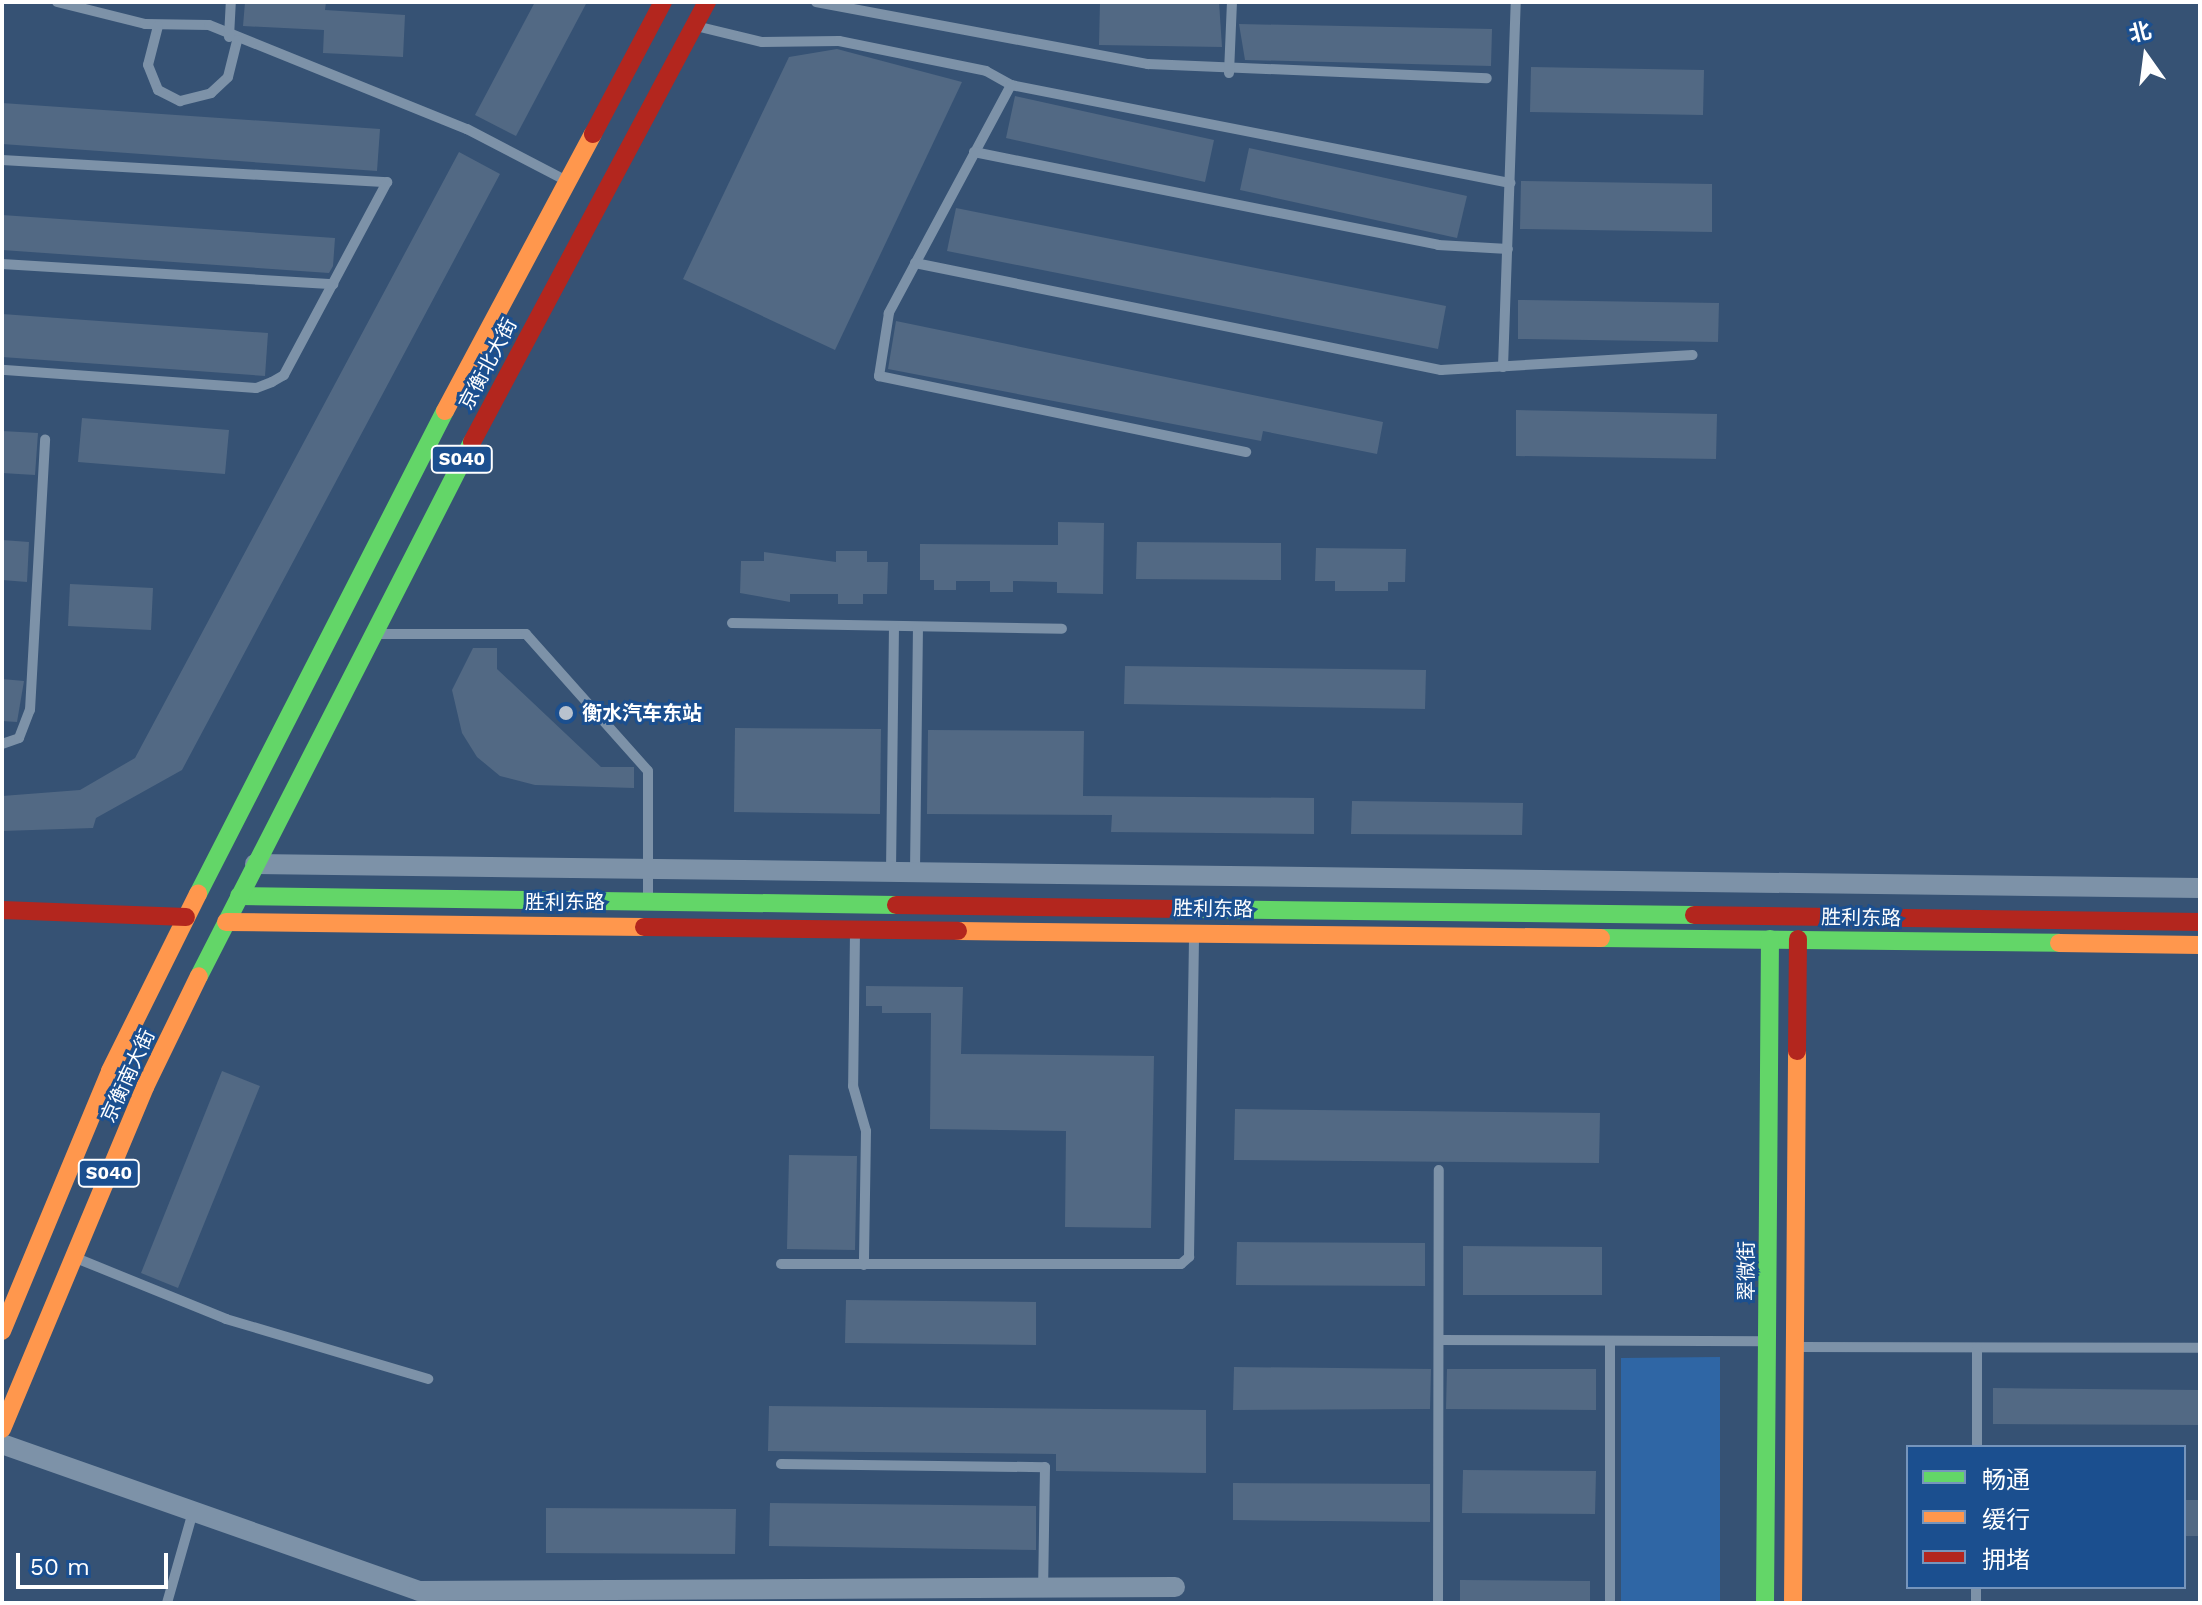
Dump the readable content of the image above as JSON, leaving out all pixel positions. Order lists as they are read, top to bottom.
{
  "streets": {
    "main road": [
      "京衡北大街",
      "S040",
      "胜利东路",
      "京衡南大街",
      "翠微街"
    ]
  },
  "crossings": [
    ["京衡北大街", "胜利东路"],
    ["京衡北大街", "京衡南大街"],
    ["胜利东路", "京衡南大街"],
    ["胜利东路", "翠微街"]
  ],
  "places": ["衡水汽车东站"],
  "legend": ["畅通", "缓行", "拥堵"],
  "scale_bar": "50 m",
  "north": "top"
}
